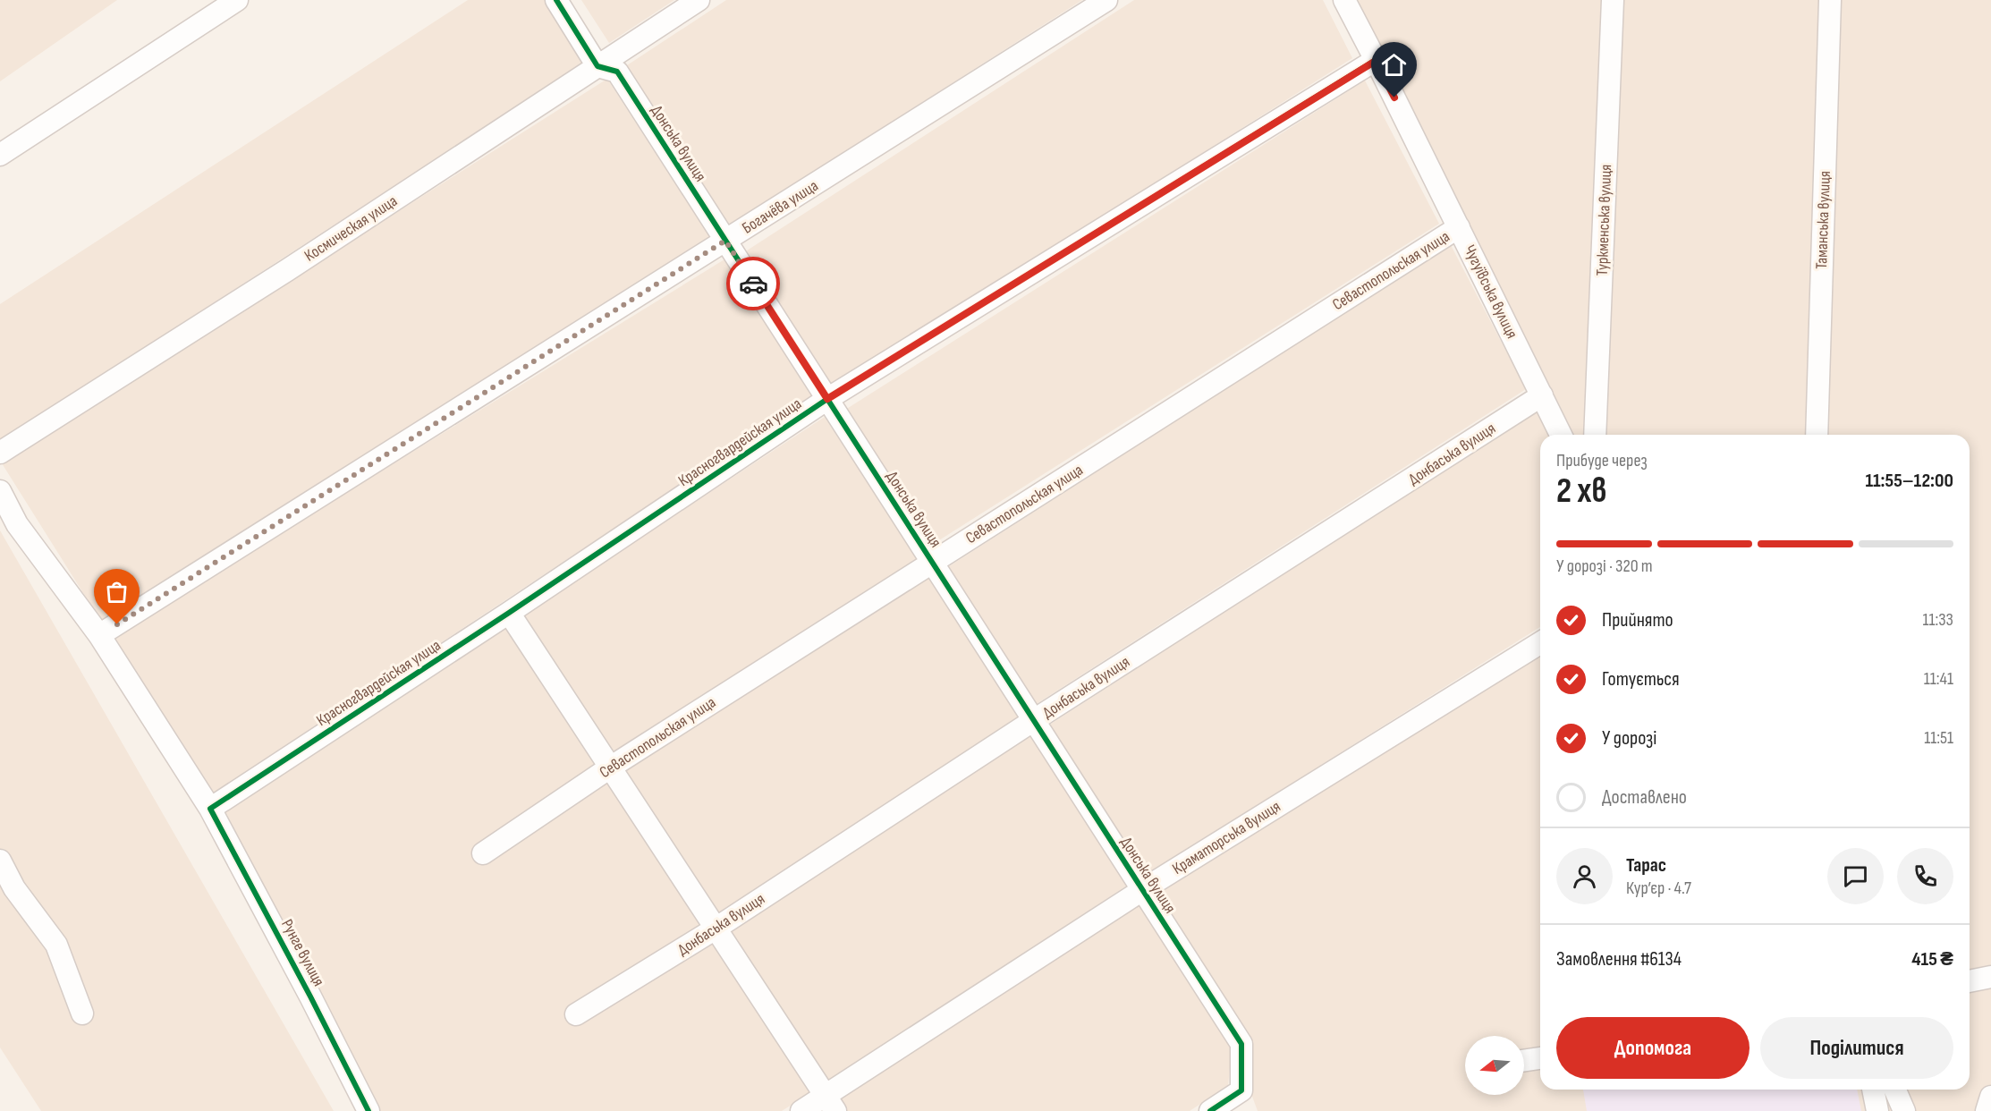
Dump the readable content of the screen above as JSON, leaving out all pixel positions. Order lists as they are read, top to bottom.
{
  "streets": {
    "street": [
      "Донська вулиця",
      "Богачёва улица",
      "Туркменська вулиця",
      "Таманська вулиця",
      "Космическая улица",
      "Севастопольская улица",
      "Чугуївська вулиця",
      "Красногвардейская улица",
      "Донбаська вулиця",
      "Краматорська вулиця",
      "Рунге вулиця"
    ]
  },
  "crossings": [
    ["Донська вулиця", "Богачёва улица"],
    ["Донська вулиця", "Космическая улица"],
    ["Донська вулиця", "Севастопольская улица"],
    ["Донська вулиця", "Красногвардейская улица"],
    ["Донська вулиця", "Донбаська вулиця"],
    ["Донська вулиця", "Краматорська вулиця"],
    ["Богачёва улица", "Рунге вулиця"],
    ["Севастопольская улица", "Чугуївська вулиця"],
    ["Чугуївська вулиця", "Красногвардейская улица"],
    ["Чугуївська вулиця", "Донбаська вулиця"],
    ["Красногвардейская улица", "Рунге вулиця"]
  ],
  "north": "left",
  "page": {
    "heading": ["2 хв", "Прибуде через", "11:55–12:00"],
    "panel": [
      "Тарас",
      "Кур’єр · 4.7",
      "Замовлення #6134",
      "415 ₴"
    ],
    "bar": "У дорозі · 320 m",
    "list": [
      ["Прийнято", "11:33"],
      ["Готується", "11:41"],
      ["У дорозі", "11:51"],
      "Доставлено"
    ],
    "buttons": ["Допомога", "Поділитися"]
  }
}
